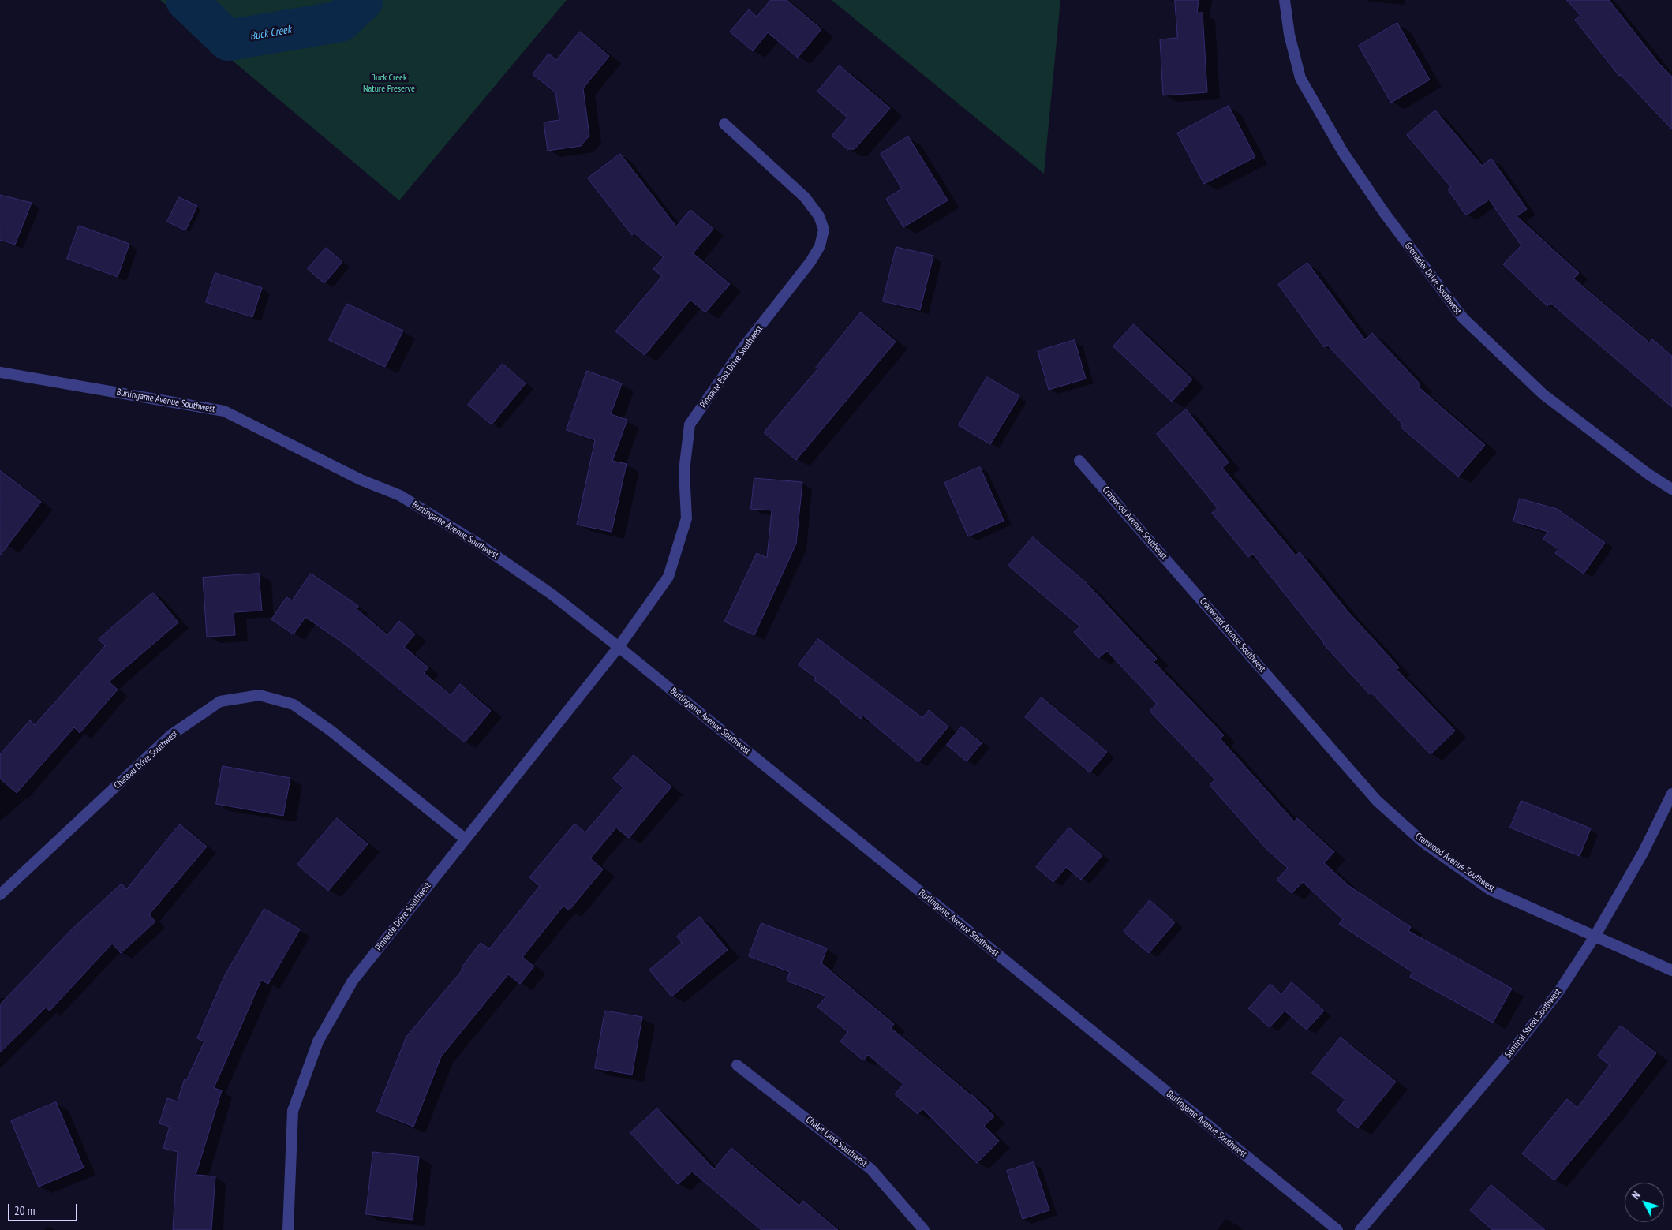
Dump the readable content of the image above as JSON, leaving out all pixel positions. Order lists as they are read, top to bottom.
{
  "streets": {
    "street": [
      "Grenadier Drive Southwest",
      "Pinnacle East Drive Southwest",
      "Burlingame Avenue Southwest",
      "Cranwood Avenue Southeast",
      "Cranwood Avenue Southwest",
      "Chateau Drive Southwest",
      "Pinnacle Drive Southwest",
      "Sentinal Street Southwest",
      "Chalet Lane Southwest"
    ]
  },
  "crossings": [
    ["Pinnacle East Drive Southwest", "Burlingame Avenue Southwest"],
    ["Pinnacle East Drive Southwest", "Pinnacle Drive Southwest"],
    ["Burlingame Avenue Southwest", "Pinnacle Drive Southwest"],
    ["Cranwood Avenue Southeast", "Cranwood Avenue Southwest"],
    ["Cranwood Avenue Southwest", "Sentinal Street Southwest"],
    ["Chateau Drive Southwest", "Pinnacle Drive Southwest"]
  ],
  "water": ["Buck Creek"],
  "parks": ["Buck Creek Nature Preserve"],
  "scale_bar": "20 m",
  "north": "top left"
}
